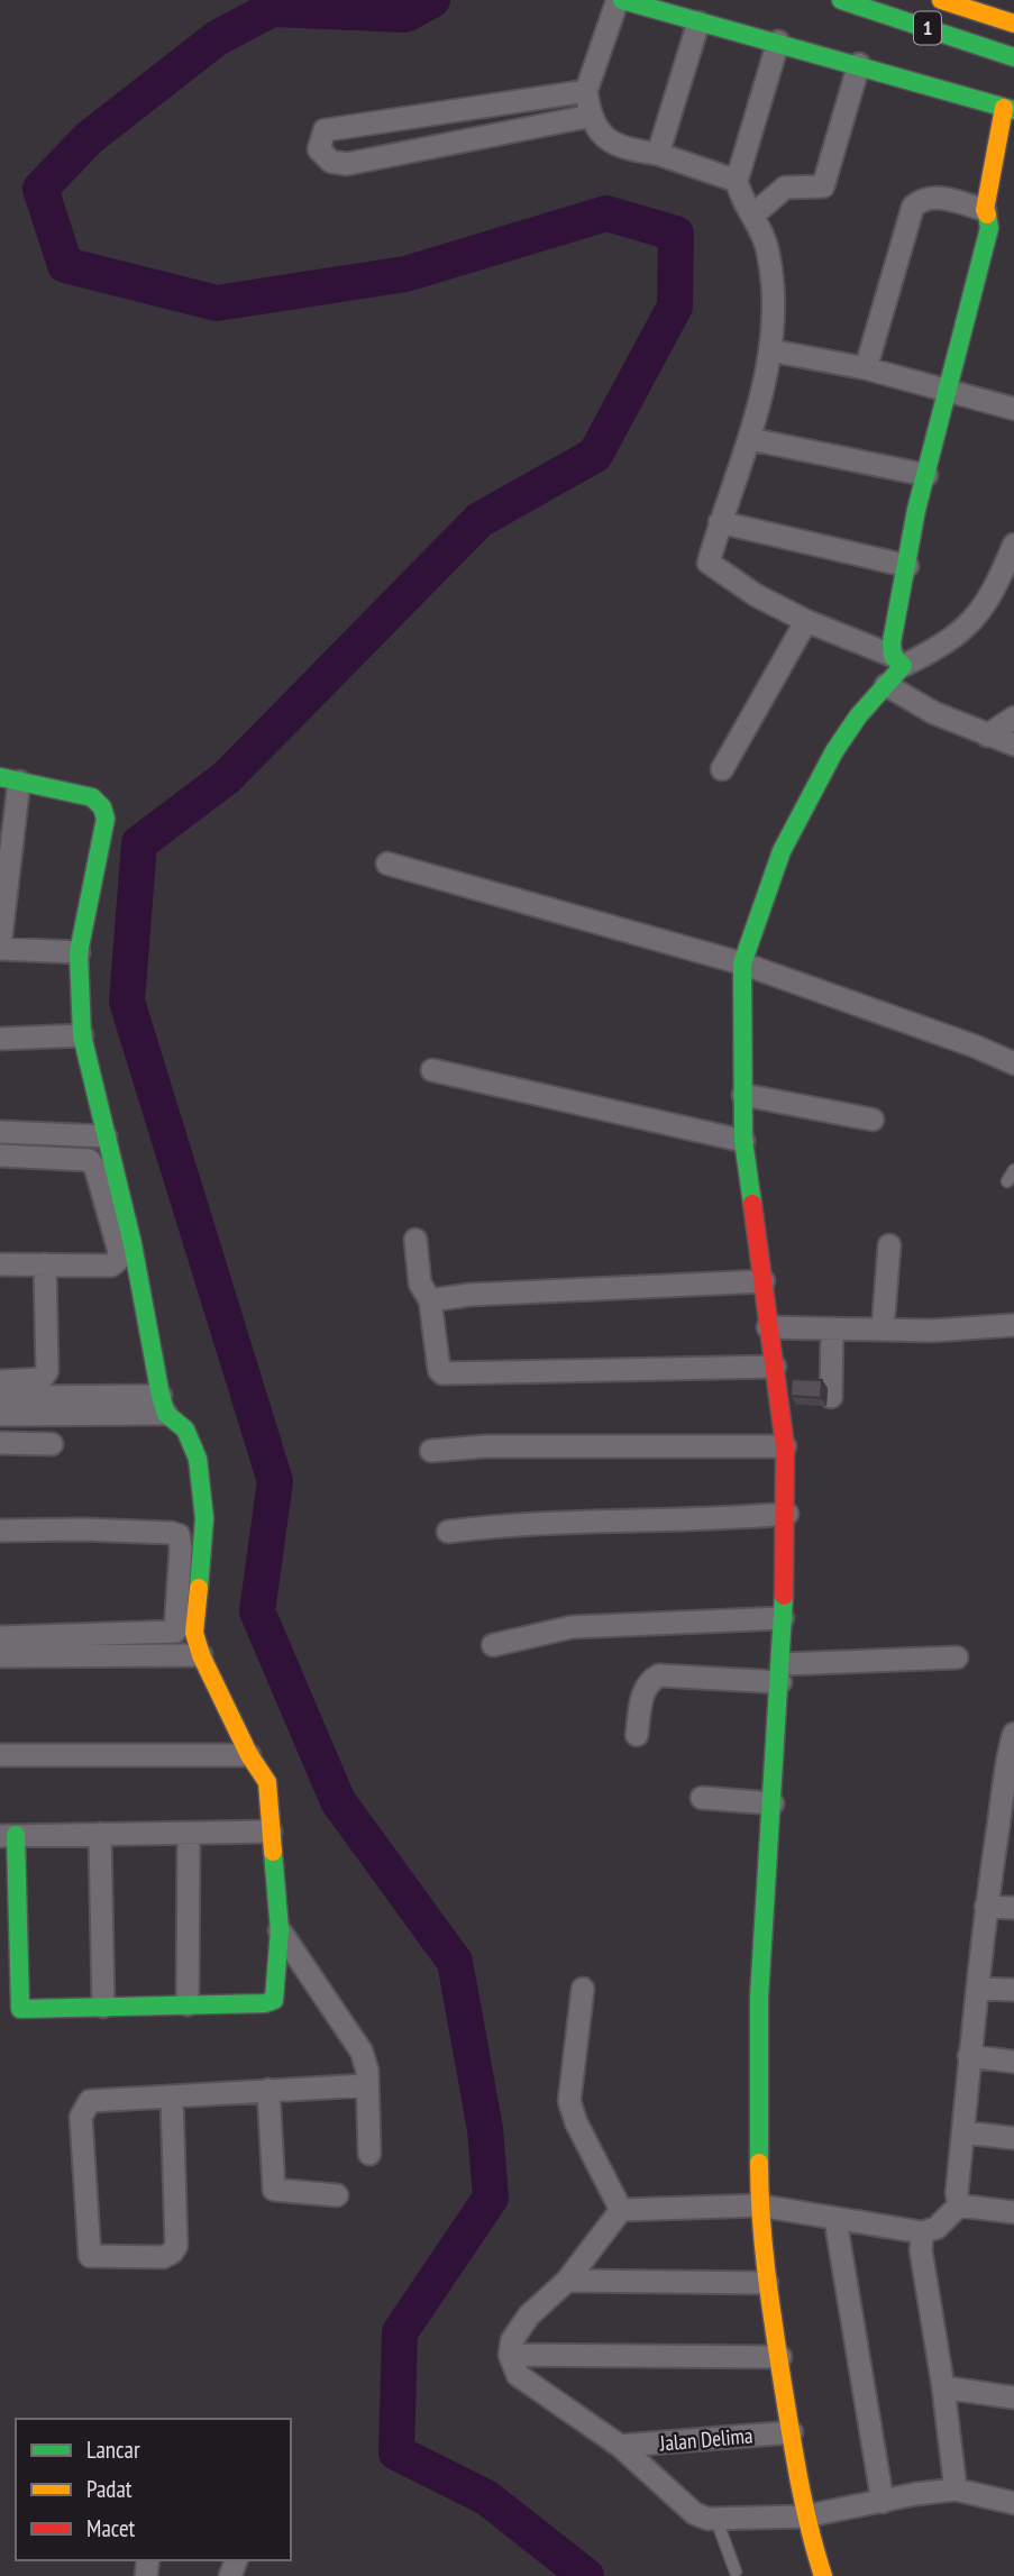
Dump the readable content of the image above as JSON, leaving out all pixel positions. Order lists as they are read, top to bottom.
{
  "streets": {
    "main road": ["1"],
    "street": ["Jalan Delima"]
  },
  "legend": ["Lancar", "Padat", "Macet"]
}
